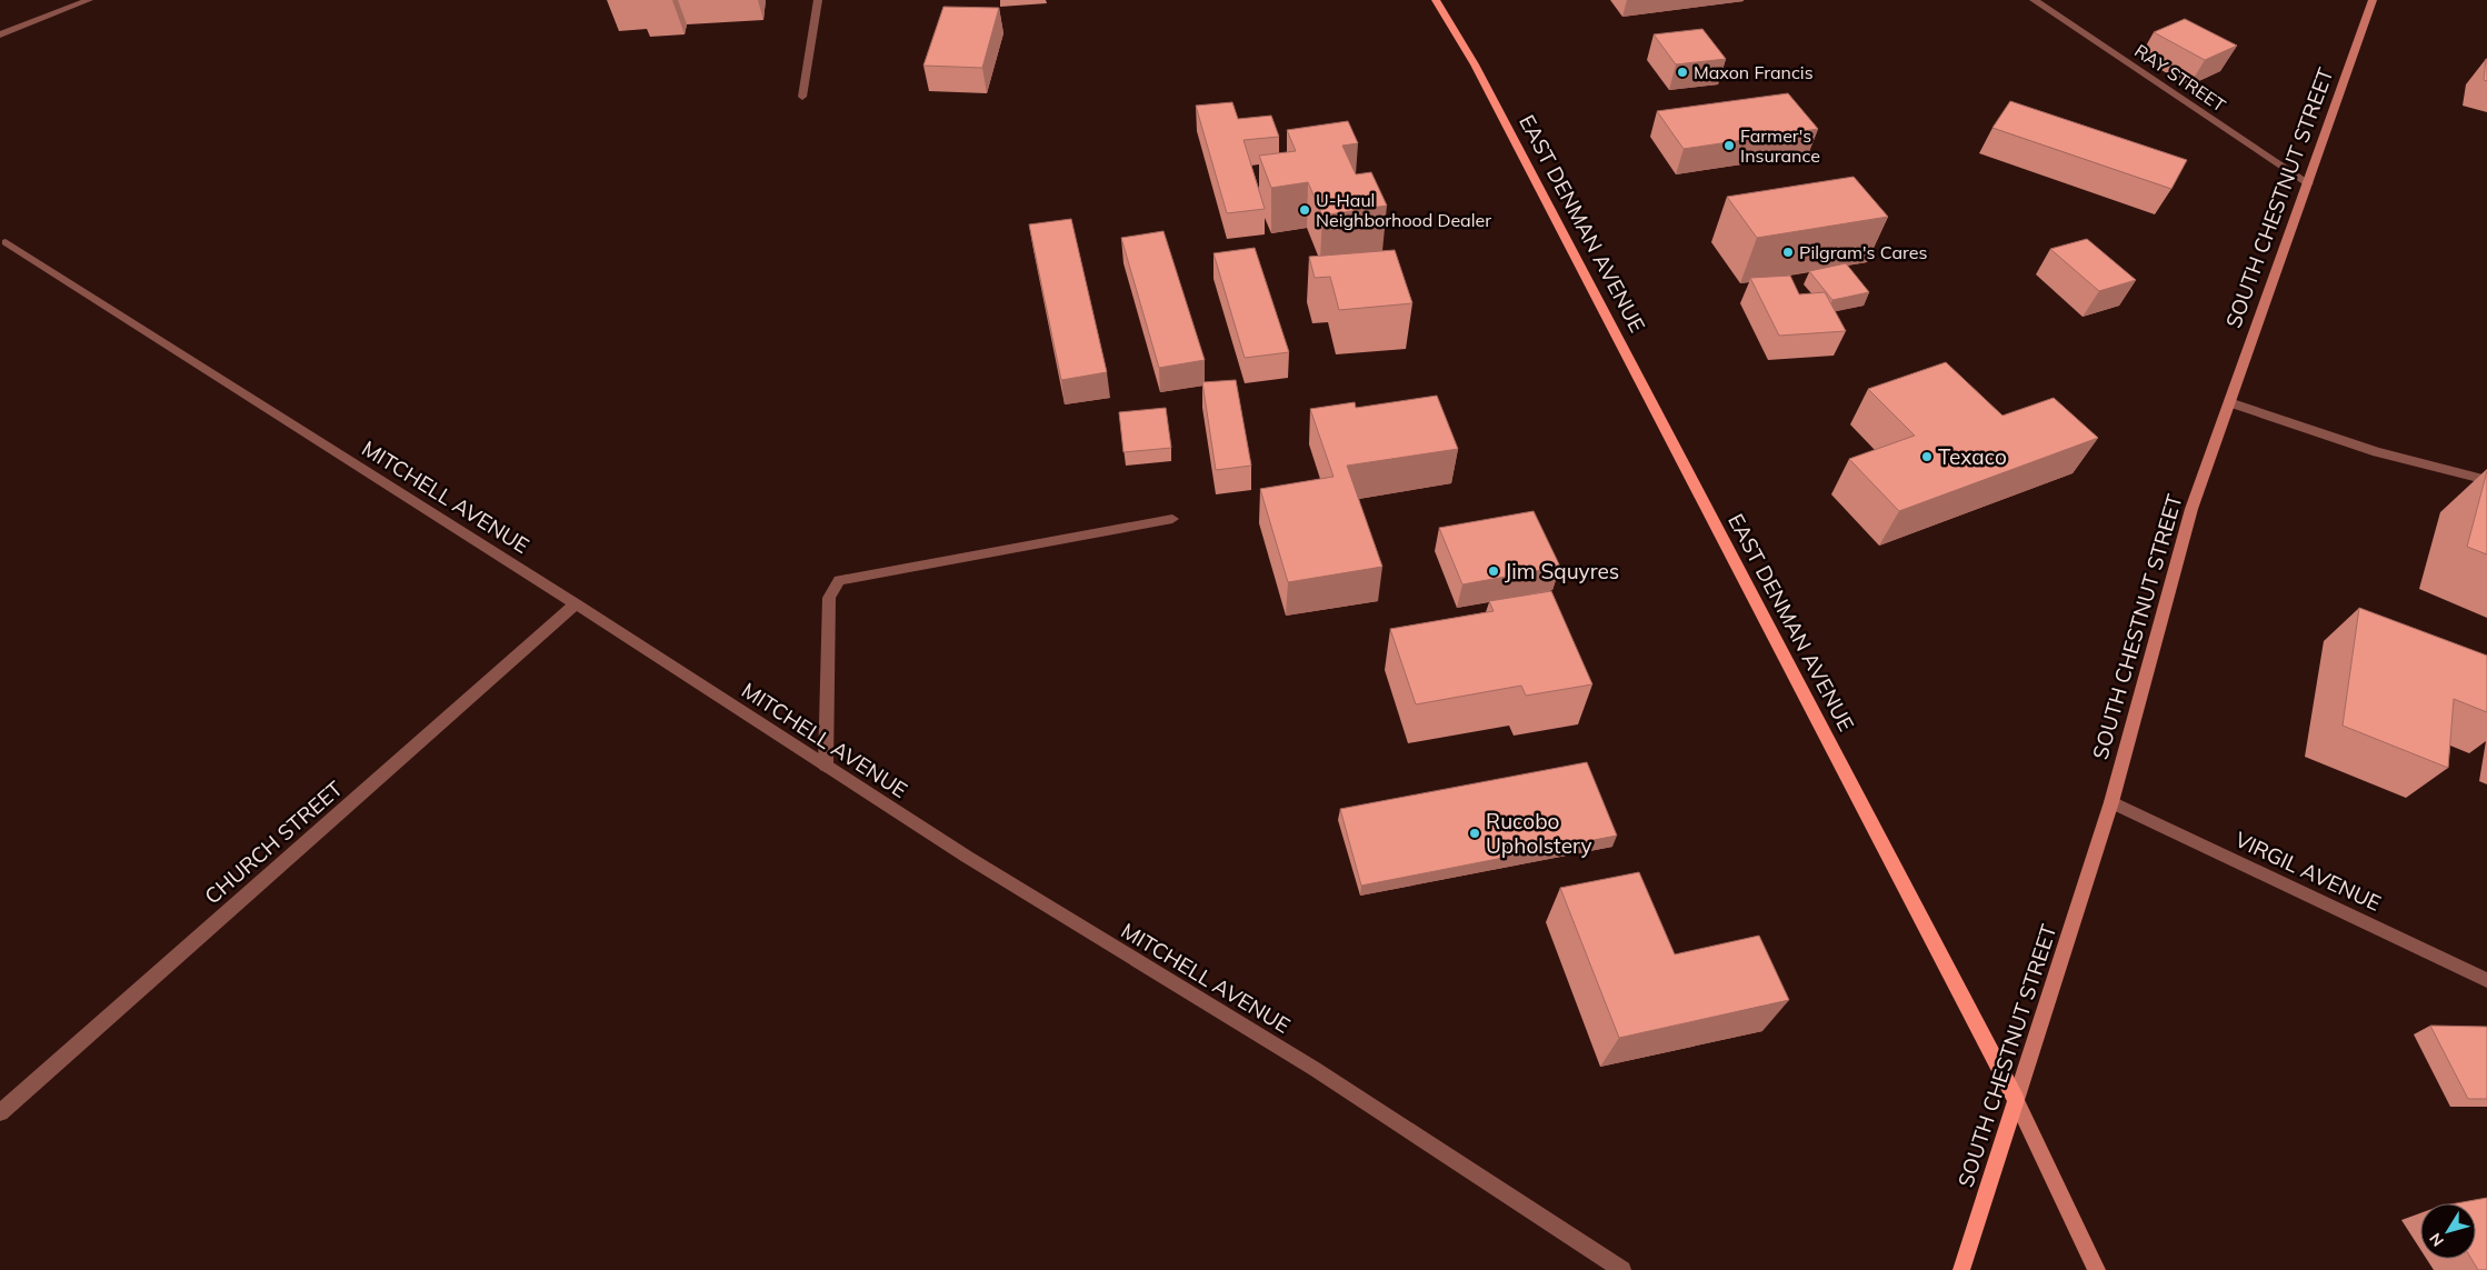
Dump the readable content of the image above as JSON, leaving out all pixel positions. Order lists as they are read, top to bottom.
{
  "streets": {
    "main road": ["SOUTH CHESTNUT STREET", "EAST DENMAN AVENUE"],
    "street": [
      "RAY STREET",
      "MITCHELL AVENUE",
      "CHURCH STREET",
      "VIRGIL AVENUE"
    ]
  },
  "crossings": [
    ["RAY STREET", "SOUTH CHESTNUT STREET"],
    ["SOUTH CHESTNUT STREET", "EAST DENMAN AVENUE"],
    ["SOUTH CHESTNUT STREET", "VIRGIL AVENUE"],
    ["MITCHELL AVENUE", "CHURCH STREET"]
  ],
  "places": [
    "Maxon Francis",
    "Farmer's Insurance",
    "U-Haul Neighborhood Dealer",
    "Pilgram's Cares",
    "Texaco",
    "Jim Squyres",
    "Rucobo Upholstery"
  ],
  "north": "bottom left"
}
